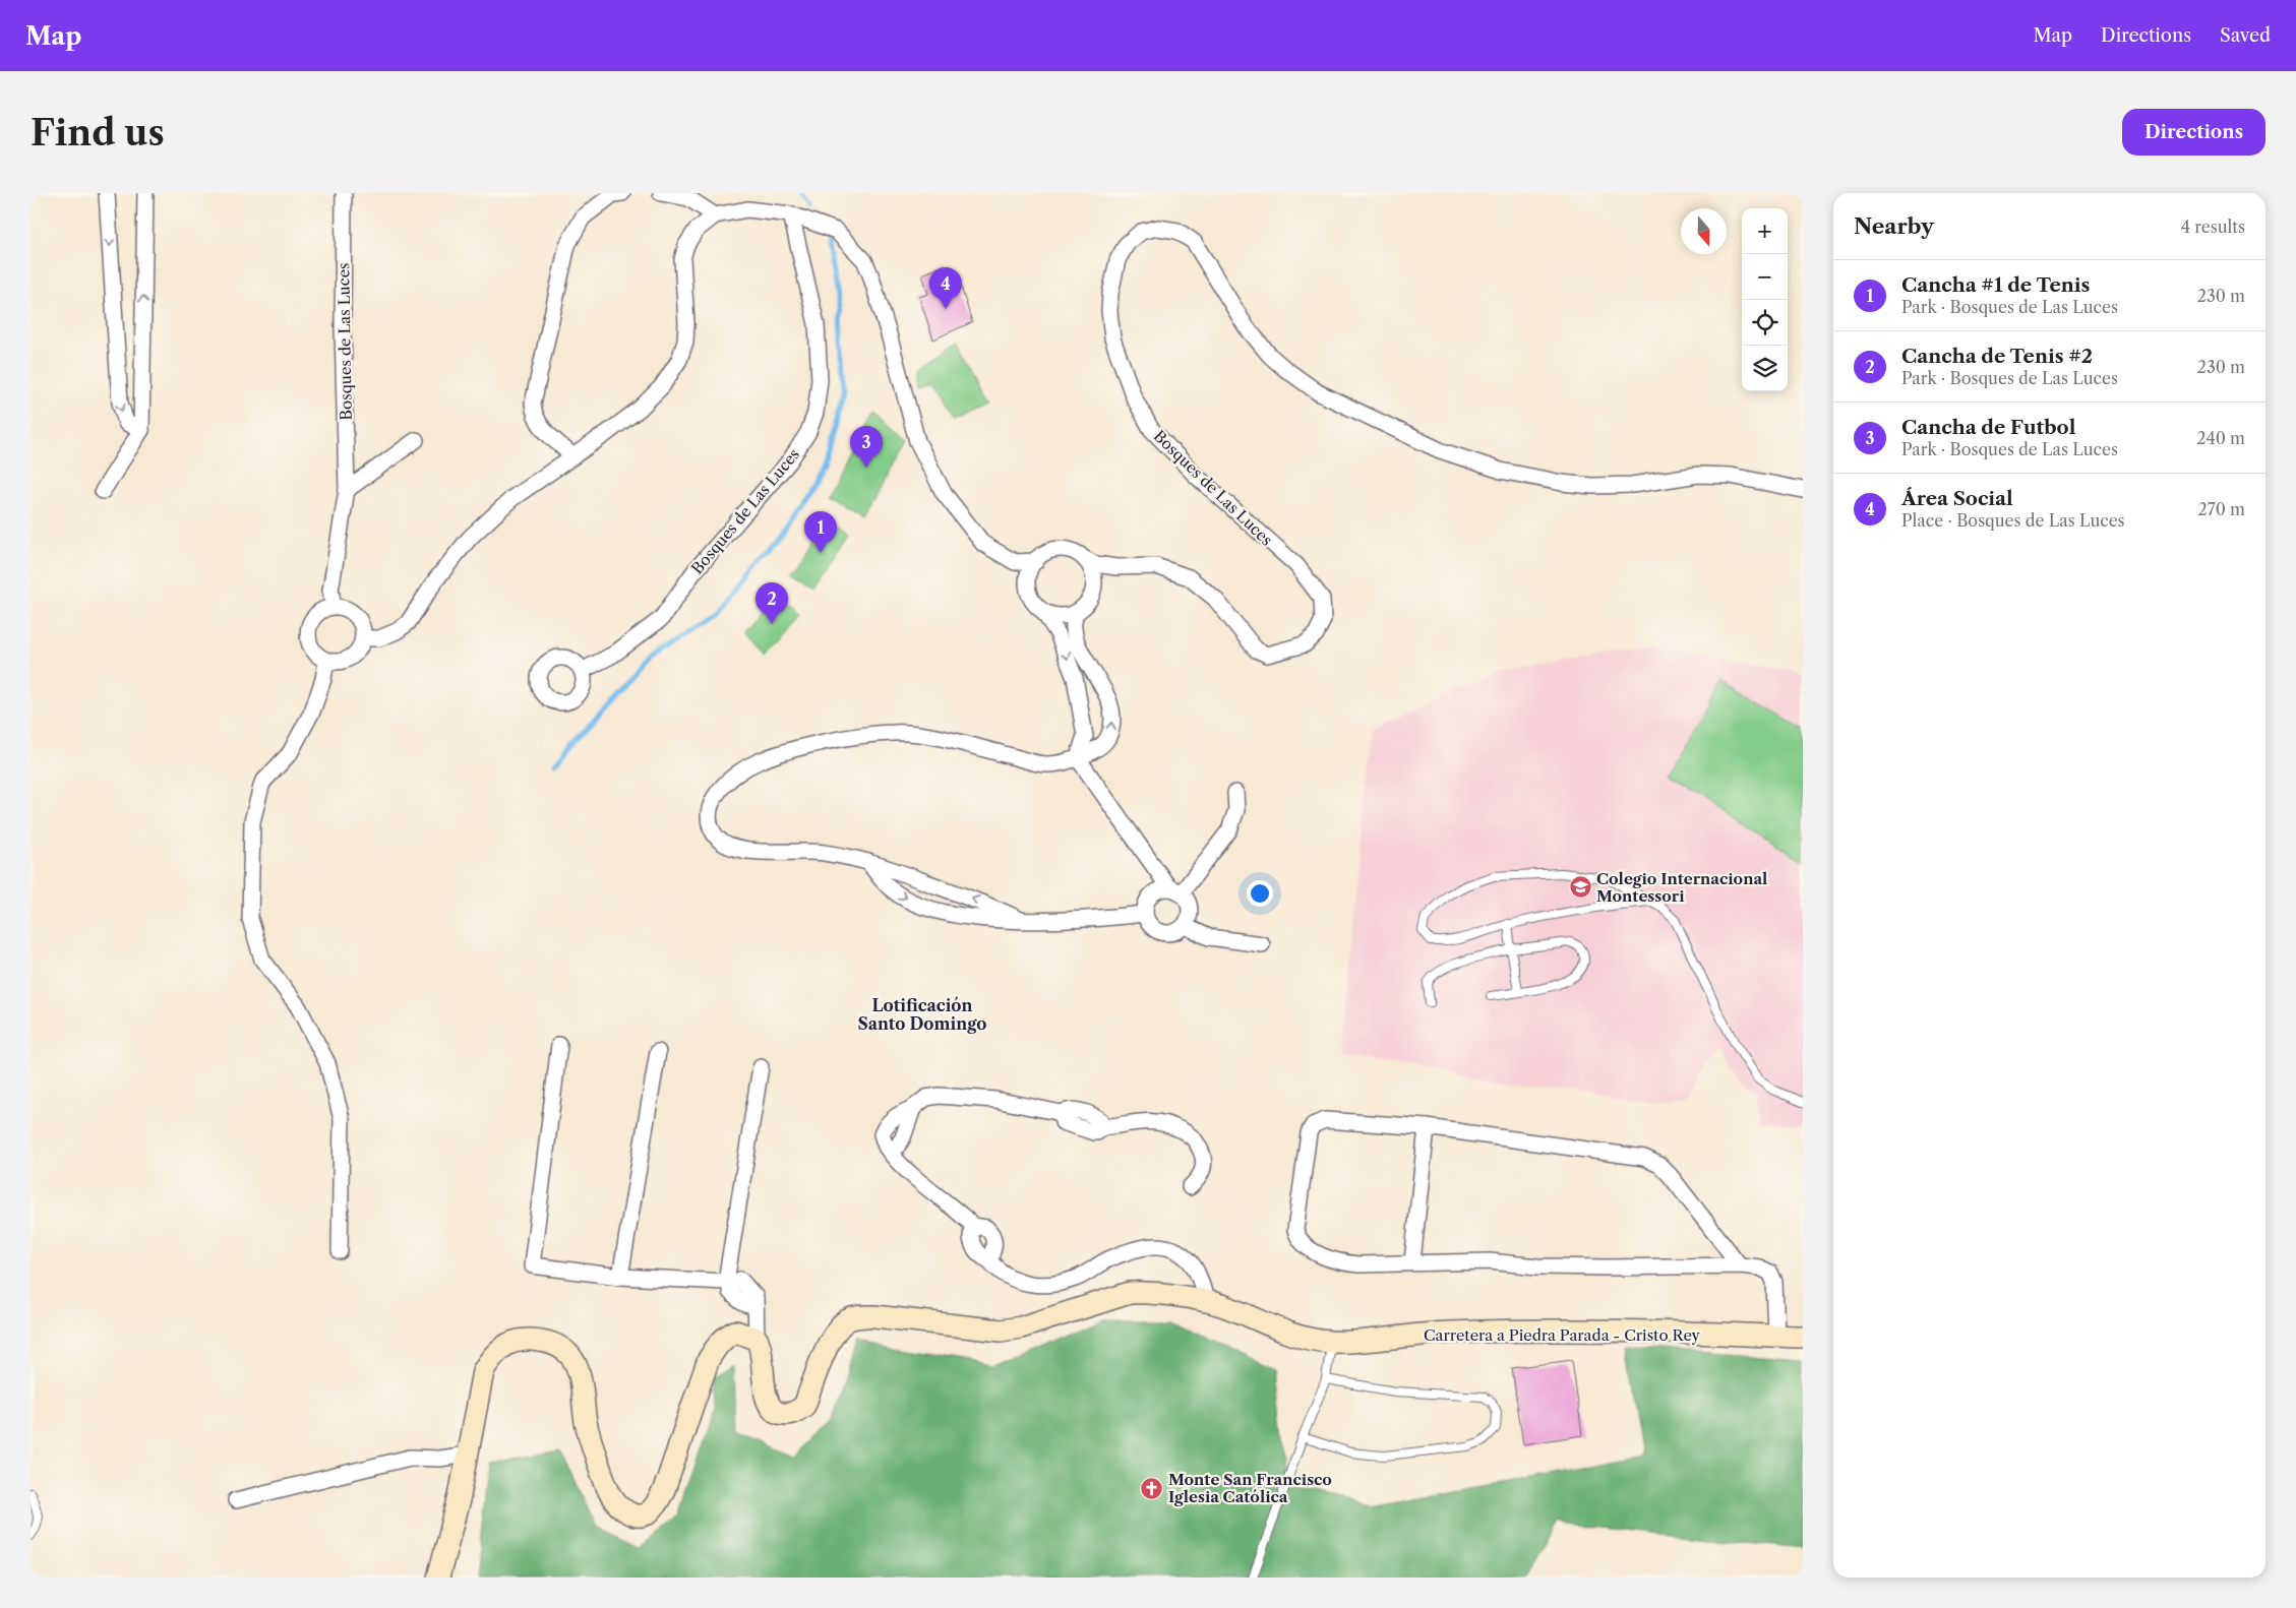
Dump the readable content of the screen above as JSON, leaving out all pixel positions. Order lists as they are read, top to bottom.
{
  "streets": {
    "main road": ["Carretera a Piedra Parada - Cristo Rey"],
    "street": ["Bosques de Las Luces"]
  },
  "districts": ["Lotificación Santo Domingo"],
  "places": {
    "school or university": ["Colegio Internacional Montessori"],
    "church": ["Monte San Francisco Iglesia Católica"]
  },
  "north": "bottom",
  "page": {
    "header": "Map",
    "nav": ["Map", "Directions", "Saved"],
    "buttons": "Directions",
    "title": "Find us",
    "heading": ["Nearby", "4 results"],
    "map_buttons": ["+", "−"],
    "list": [
      {
        "mark": "1",
        "name": "Cancha #1 de Tenis",
        "note": "Park · Bosques de Las Luces",
        "value": "230 m"
      },
      {
        "mark": "2",
        "name": "Cancha de Tenis #2",
        "note": "Park · Bosques de Las Luces",
        "value": "230 m"
      },
      {
        "mark": "3",
        "name": "Cancha de Futbol",
        "note": "Park · Bosques de Las Luces",
        "value": "240 m"
      },
      {
        "mark": "4",
        "name": "Área Social",
        "note": "Place · Bosques de Las Luces",
        "value": "270 m"
      }
    ],
    "pins": [
      "4",
      "3",
      "1",
      "2"
    ]
  }
}
